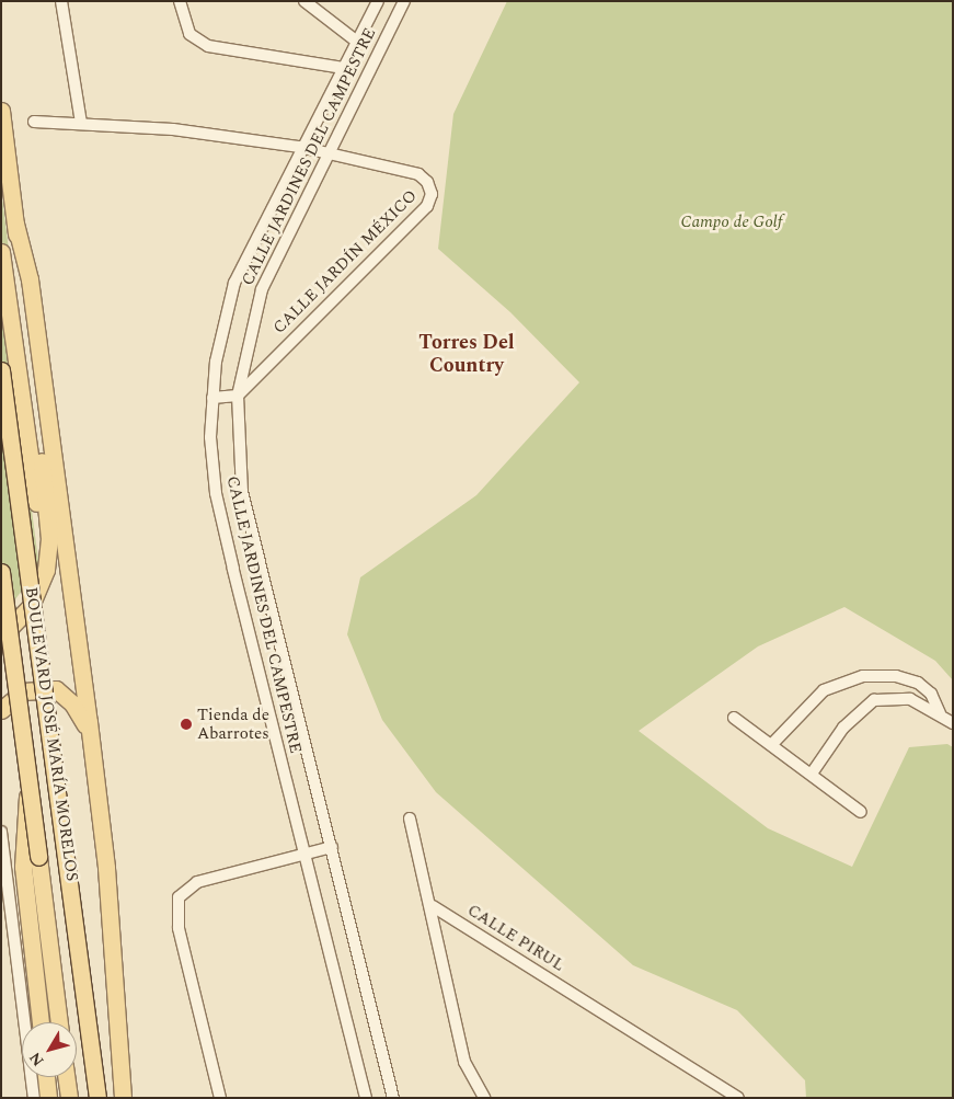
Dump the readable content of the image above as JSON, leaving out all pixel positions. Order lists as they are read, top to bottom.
{
  "streets": {
    "main road": ["BOULEVARD JOSÉ MARÍA MORELOS"],
    "street": ["CALLE JARDINES DEL CAMPESTRE", "CALLE JARDÍN MÉXICO", "CALLE PIRUL"]
  },
  "crossings": [
    ["CALLE JARDINES DEL CAMPESTRE", "CALLE JARDÍN MÉXICO"]
  ],
  "districts": ["Torres Del Country"],
  "parks": ["Campo de Golf"],
  "places": ["Tienda de Abarrotes"],
  "north": "bottom left"
}
